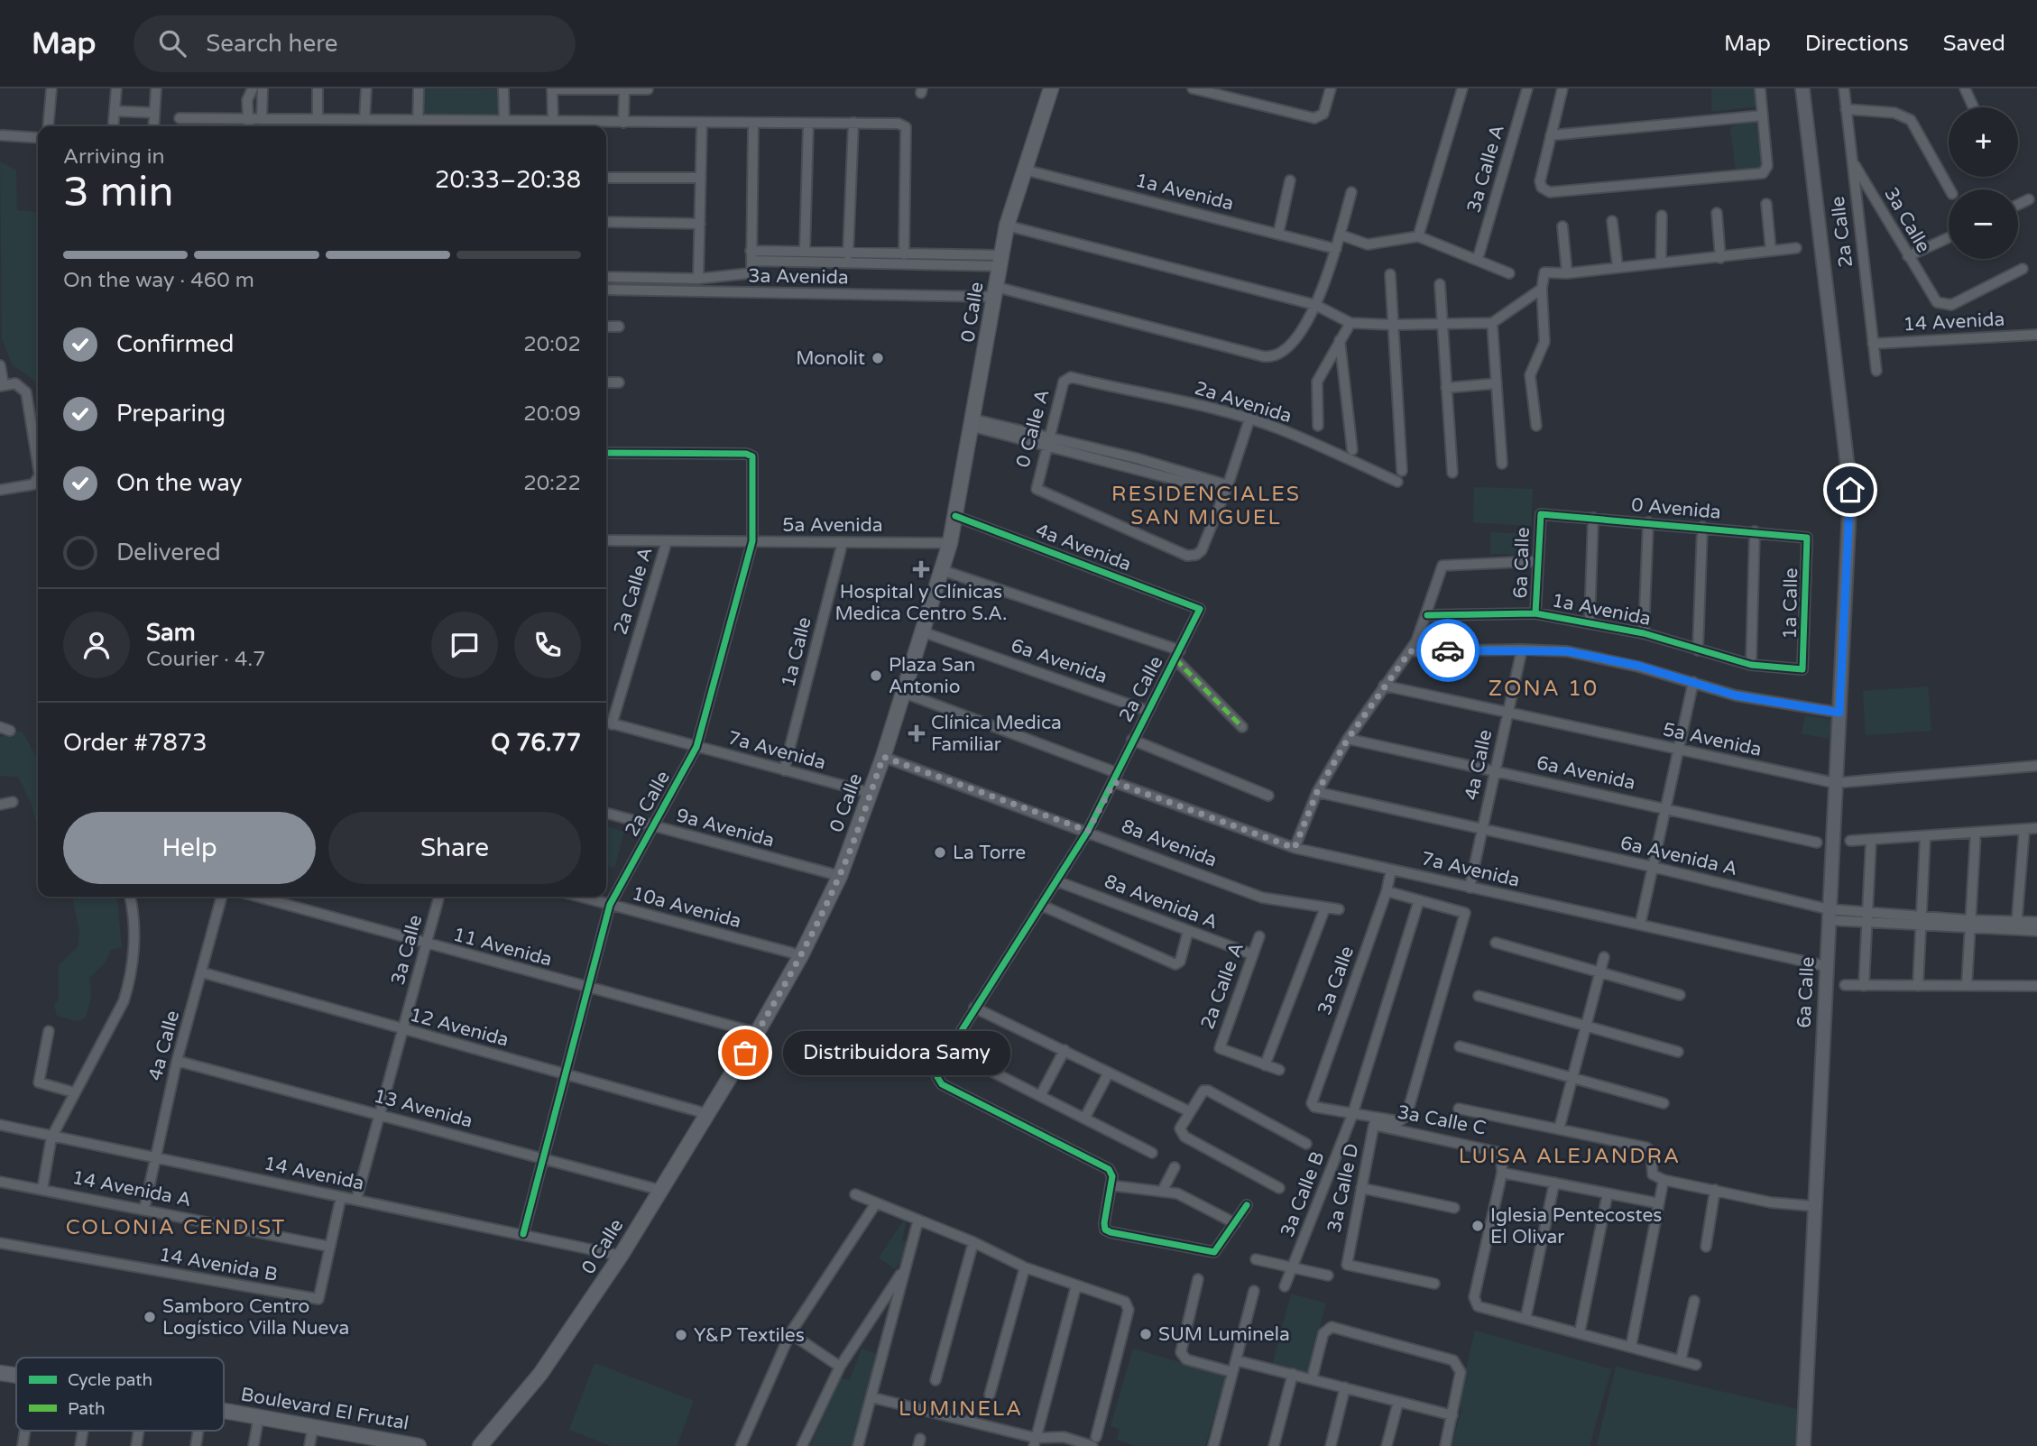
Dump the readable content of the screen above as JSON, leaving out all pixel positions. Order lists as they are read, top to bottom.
{
  "streets": {
    "main road": ["0 Calle", "6a Calle", "Boulevard El Frutal"],
    "street": [
      "3a Calle A",
      "1a Avenida",
      "3a Calle",
      "2a Calle",
      "3a Avenida",
      "14 Avenida",
      "2a Avenida",
      "0 Calle A",
      "0 Avenida",
      "5a Avenida",
      "4a Avenida",
      "2a Calle A",
      "1a Calle",
      "6a Avenida",
      "7a Avenida",
      "4a Calle",
      "9a Avenida",
      "8a Avenida",
      "6a Avenida A",
      "8a Avenida A",
      "10a Avenida",
      "11 Avenida",
      "12 Avenida",
      "13 Avenida",
      "3a Calle C",
      "3a Calle D",
      "14 Avenida A",
      "3a Calle B",
      "14 Avenida B"
    ]
  },
  "crossings": [
    ["1a Avenida", "0 Calle"],
    ["1a Avenida", "6a Calle"],
    ["1a Avenida", "1a Calle"],
    ["3a Calle", "2a Calle"],
    ["3a Calle", "14 Avenida"],
    ["3a Calle", "7a Avenida"],
    ["3a Calle", "11 Avenida"],
    ["3a Calle", "12 Avenida"],
    ["3a Calle", "13 Avenida"],
    ["3a Calle", "3a Calle B"],
    ["2a Calle", "14 Avenida"],
    ["2a Calle", "5a Avenida"],
    ["2a Calle", "4a Avenida"],
    ["2a Calle", "6a Avenida"],
    ["2a Calle", "7a Avenida"],
    ["2a Calle", "9a Avenida"],
    ["2a Calle", "8a Avenida"],
    ["2a Calle", "8a Avenida A"],
    ["2a Calle", "10a Avenida"],
    ["2a Calle", "11 Avenida"],
    ["2a Calle", "12 Avenida"],
    ["2a Calle", "13 Avenida"],
    ["3a Avenida", "0 Calle"],
    ["0 Calle", "14 Avenida"],
    ["0 Calle", "5a Avenida"],
    ["0 Calle", "4a Avenida"],
    ["0 Calle", "6a Avenida"],
    ["0 Calle", "7a Avenida"],
    ["0 Calle", "9a Avenida"],
    ["0 Calle", "8a Avenida"],
    ["0 Calle", "10a Avenida"],
    ["0 Calle", "11 Avenida"],
    ["0 Calle", "12 Avenida"],
    ["0 Calle", "13 Avenida"],
    ["14 Avenida", "4a Calle"],
    ["2a Avenida", "0 Calle A"],
    ["0 Calle A", "4a Avenida"],
    ["0 Avenida", "6a Calle"],
    ["0 Avenida", "1a Calle"],
    ["5a Avenida", "6a Calle"],
    ["5a Avenida", "2a Calle A"],
    ["5a Avenida", "1a Calle"],
    ["5a Avenida", "4a Calle"],
    ["6a Calle", "7a Avenida"],
    ["6a Calle", "6a Avenida A"],
    ["2a Calle A", "7a Avenida"],
    ["2a Calle A", "8a Avenida A"],
    ["1a Calle", "7a Avenida"],
    ["6a Avenida", "4a Calle"],
    ["7a Avenida", "4a Calle"],
    ["4a Calle", "6a Avenida A"],
    ["4a Calle", "12 Avenida"],
    ["4a Calle", "13 Avenida"],
    ["4a Calle", "14 Avenida A"],
    ["3a Calle C", "3a Calle D"],
    ["14 Avenida A", "14 Avenida B"]
  ],
  "districts": [
    "RESIDENCIALES SAN MIGUEL",
    "ZONA 10",
    "LUISA ALEJANDRA",
    "COLONIA CENDIST",
    "LUMINELA"
  ],
  "places": {
    "other": [
      "Monolit",
      "Plaza San Antonio",
      "La Torre",
      "Distribuidora Samy",
      "Iglesia Pentecostes El Olivar",
      "Samboro Centro Logístico Villa Nueva",
      "SUM Luminela",
      "Y&P Textiles"
    ],
    "health": ["Hospital y Clínicas Medica Centro S.A.", "Clínica Medica Familiar"]
  },
  "legend": ["Cycle path", "Path"],
  "page": {
    "header": "Map",
    "search": "Search here",
    "nav": ["Map", "Directions", "Saved"],
    "map_buttons": ["+", "−"],
    "heading": ["3 min", "Arriving in", "20:33–20:38"],
    "panel": [
      "Sam",
      "Courier · 4.7",
      "Order #7873",
      "Q 76.77"
    ],
    "bar": "On the way · 460 m",
    "list": [
      ["Confirmed", "20:02"],
      ["Preparing", "20:09"],
      ["On the way", "20:22"],
      "Delivered"
    ],
    "buttons": ["Help", "Share"],
    "bubble": "Distribuidora Samy"
  }
}
